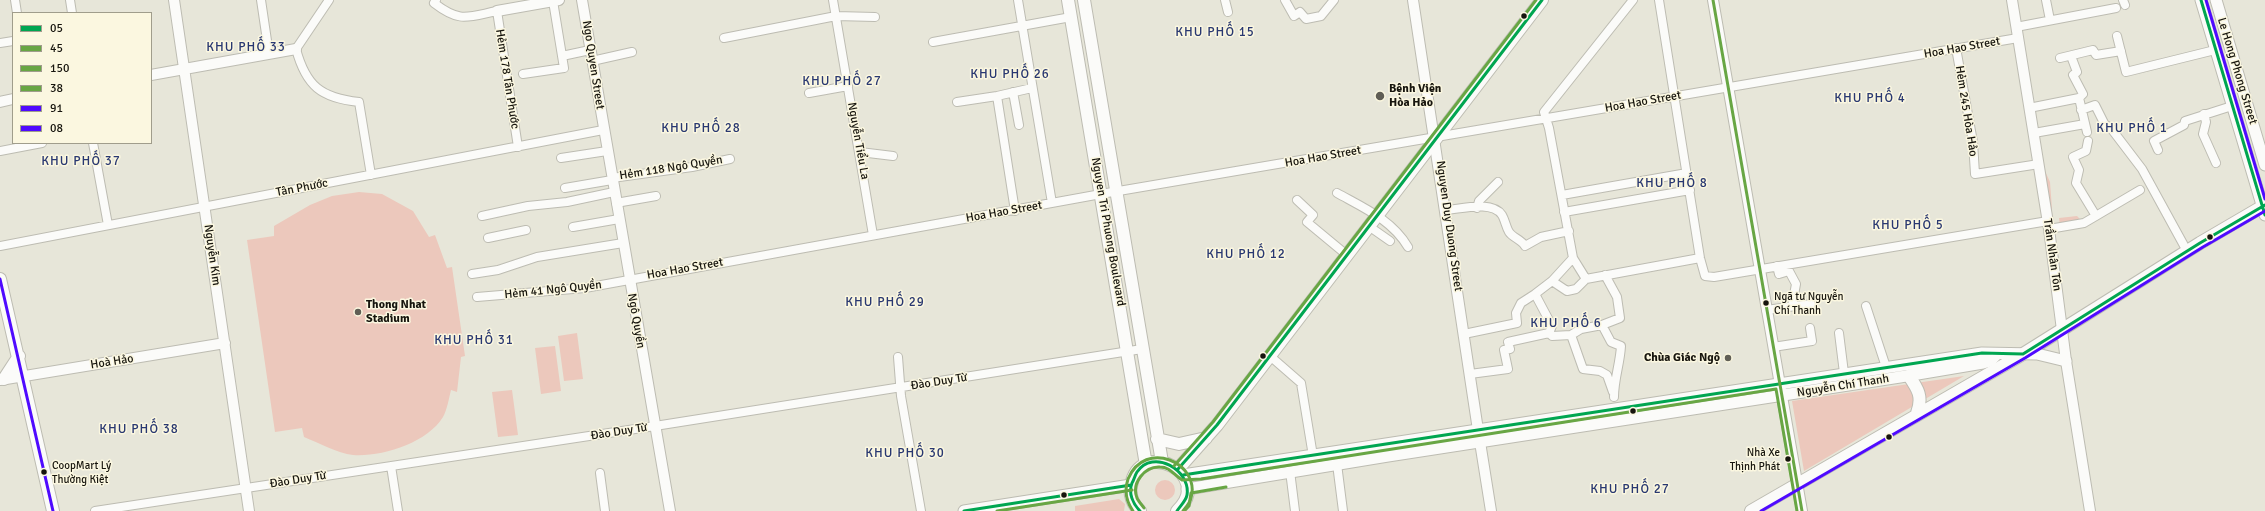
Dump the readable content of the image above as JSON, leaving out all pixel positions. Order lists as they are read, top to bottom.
{
  "streets": {
    "main road": ["Le Hong Phong Street", "Nguyen Tri Phuong Boulevard", "Nguyễn Chí Thanh"],
    "street": [
      "Hoa Hao Street",
      "Ngo Quyen Street",
      "Hẻm 178 Tân Phước",
      "Hẻm 245 Hòa Hảo",
      "Nguyễn Tiểu La",
      "Hẻm 118 Ngô Quyền",
      "Tân Phước",
      "Nguyen Duy Duong Street",
      "Nguyễn Kim",
      "Trần Nhân Tôn",
      "Hẻm 41 Ngô Quyền",
      "Ngô Quyền",
      "Hoà Hảo",
      "Đào Duy Từ"
    ]
  },
  "crossings": [
    ["Hoa Hao Street", "Hẻm 245 Hòa Hảo"],
    ["Hoa Hao Street", "Nguyễn Tiểu La"],
    ["Hoa Hao Street", "Nguyen Duy Duong Street"],
    ["Hoa Hao Street", "Nguyen Tri Phuong Boulevard"],
    ["Hoa Hao Street", "Trần Nhân Tôn"],
    ["Hoa Hao Street", "Hẻm 41 Ngô Quyền"],
    ["Hoa Hao Street", "Ngô Quyền"],
    ["Ngo Quyen Street", "Tân Phước"],
    ["Ngo Quyen Street", "Ngô Quyền"],
    ["Hẻm 178 Tân Phước", "Tân Phước"],
    ["Hẻm 245 Hòa Hảo", "Trần Nhân Tôn"],
    ["Hẻm 118 Ngô Quyền", "Ngô Quyền"],
    ["Tân Phước", "Nguyễn Kim"],
    ["Tân Phước", "Ngô Quyền"],
    ["Nguyen Duy Duong Street", "Nguyễn Chí Thanh"],
    ["Nguyen Tri Phuong Boulevard", "Đào Duy Từ"],
    ["Nguyễn Kim", "Hoà Hảo"],
    ["Nguyễn Kim", "Đào Duy Từ"],
    ["Trần Nhân Tôn", "Nguyễn Chí Thanh"],
    ["Hẻm 41 Ngô Quyền", "Ngô Quyền"],
    ["Ngô Quyền", "Đào Duy Từ"]
  ],
  "districts": [
    "KHU PHỐ 15",
    "KHU PHỐ 33",
    "KHU PHỐ 26",
    "KHU PHỐ 27",
    "KHU PHỐ 4",
    "KHU PHỐ 28",
    "KHU PHỐ 1",
    "KHU PHỐ 37",
    "KHU PHỐ 8",
    "KHU PHỐ 5",
    "KHU PHỐ 12",
    "KHU PHỐ 29",
    "KHU PHỐ 6",
    "KHU PHỐ 31",
    "KHU PHỐ 38",
    "KHU PHỐ 30",
    "KHU PHỐ 27"
  ],
  "places": [
    "Bệnh Viện Hòa Hảo",
    "Ngã tư Nguyễn Chí Thanh",
    "Thong Nhat Stadium",
    "Chùa Giác Ngộ",
    "Nhà Xe Thịnh Phát",
    "CoopMart Lý Thường Kiệt"
  ],
  "lines": [
    "transit line 05",
    "transit line 150",
    "transit line 38",
    "transit line 91",
    "transit line 08",
    "transit line 45"
  ],
  "legend": [
    "05",
    "45",
    "150",
    "38",
    "91",
    "08"
  ]
}
